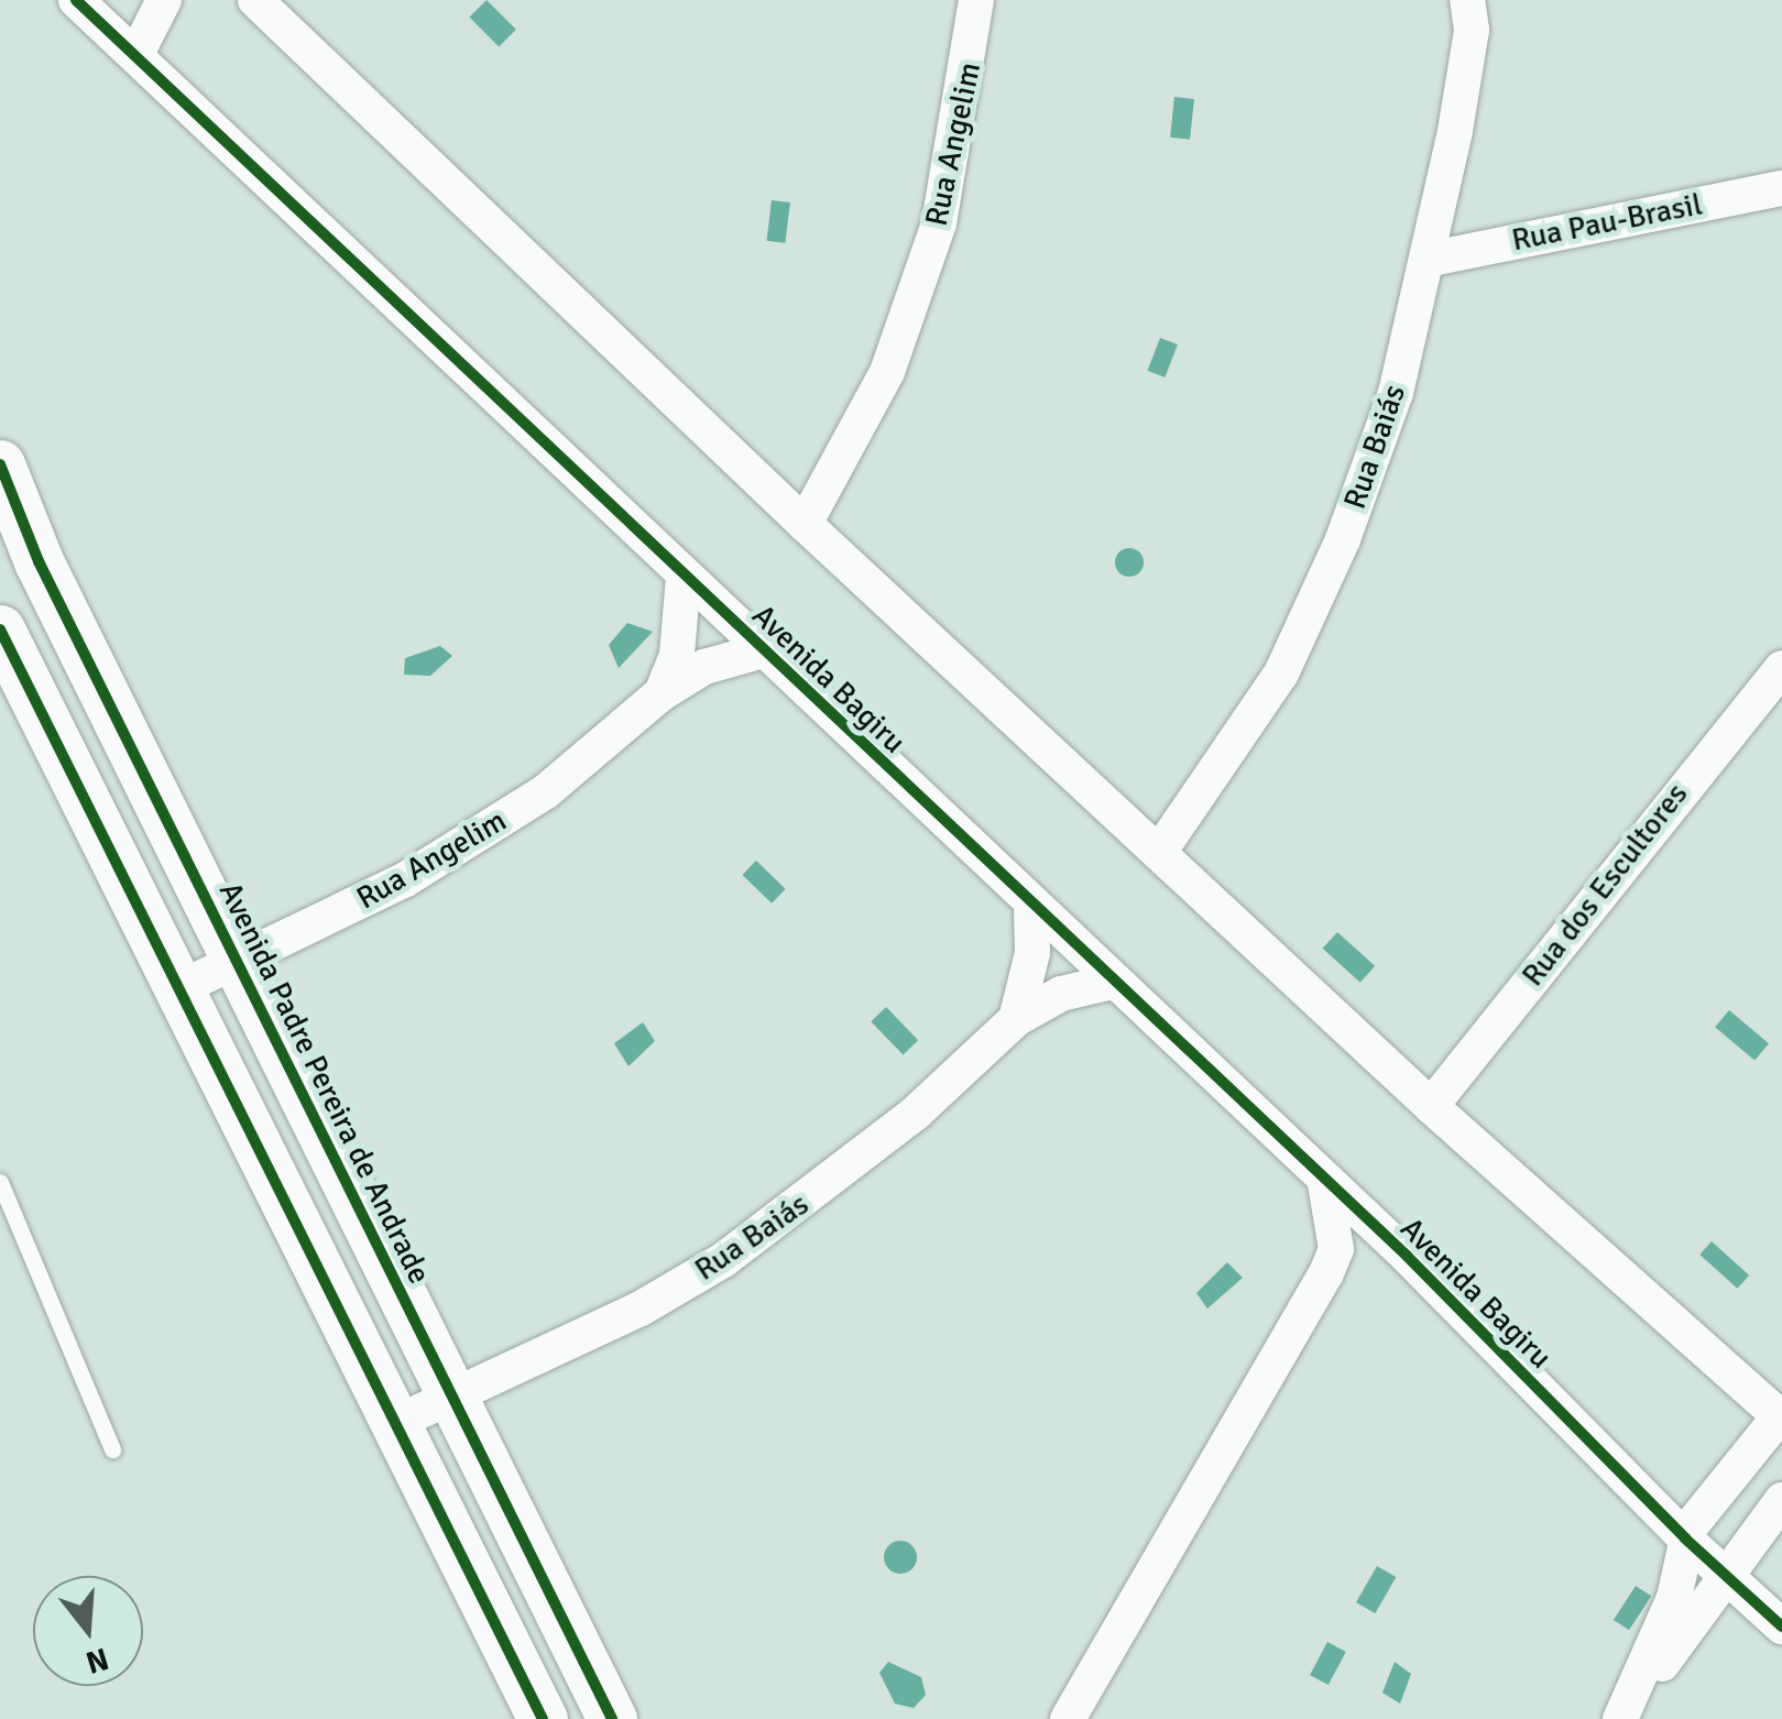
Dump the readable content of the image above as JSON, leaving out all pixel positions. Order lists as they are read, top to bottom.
{
  "streets": {
    "street": [
      "Rua Angelim",
      "Rua Pau-Brasil",
      "Rua Baiás",
      "Avenida Bagiru",
      "Rua dos Escultores",
      "Avenida Padre Pereira de Andrade"
    ]
  },
  "crossings": [
    ["Rua Angelim", "Avenida Bagiru"],
    ["Rua Angelim", "Avenida Padre Pereira de Andrade"],
    ["Rua Pau-Brasil", "Rua Baiás"],
    ["Rua Baiás", "Avenida Bagiru"],
    ["Rua Baiás", "Avenida Padre Pereira de Andrade"]
  ],
  "north": "bottom"
}
